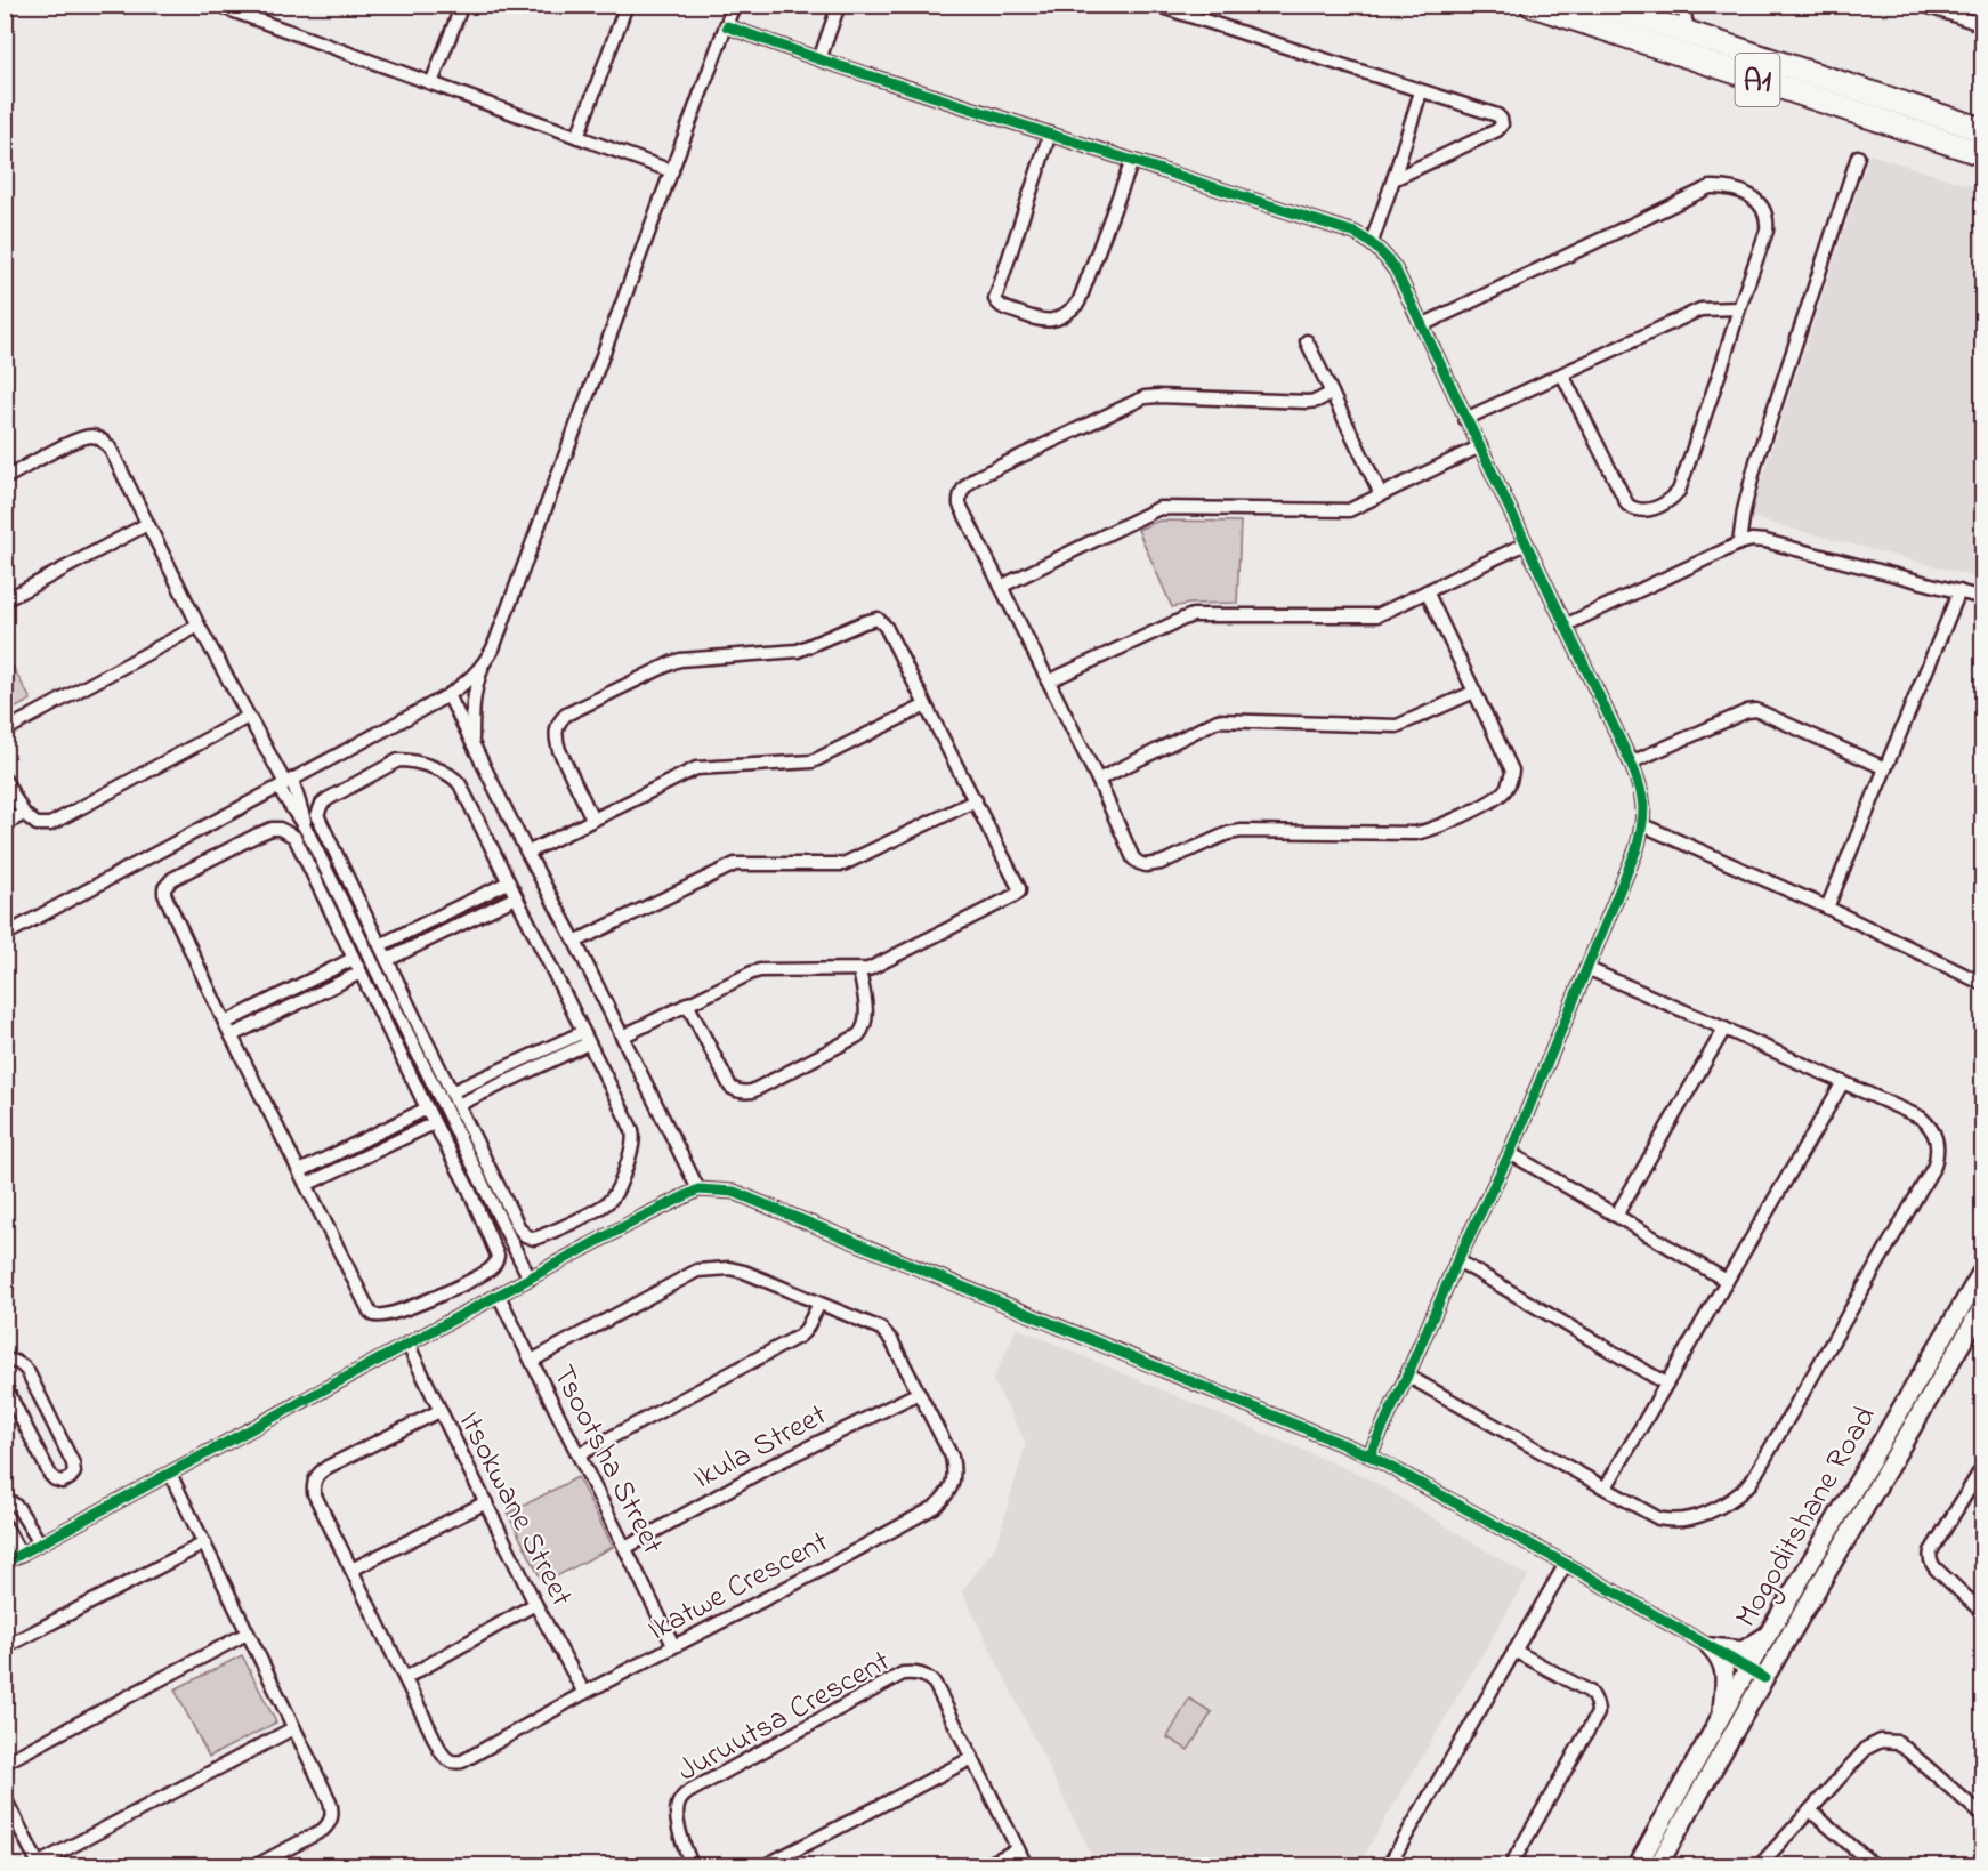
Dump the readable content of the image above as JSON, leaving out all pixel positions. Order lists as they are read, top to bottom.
{
  "streets": {
    "highway": ["A1"],
    "main road": ["Mogoditshane Road"],
    "street": [
      "Ikula Street",
      "Tsootsha Street",
      "Itsokwane Street",
      "Ikatwe Crescent",
      "Juruutsa Crescent"
    ]
  },
  "crossings": [
    ["Ikula Street", "Tsootsha Street"],
    ["Ikula Street", "Ikatwe Crescent"],
    ["Tsootsha Street", "Ikatwe Crescent"],
    ["Itsokwane Street", "Ikatwe Crescent"]
  ]
}
